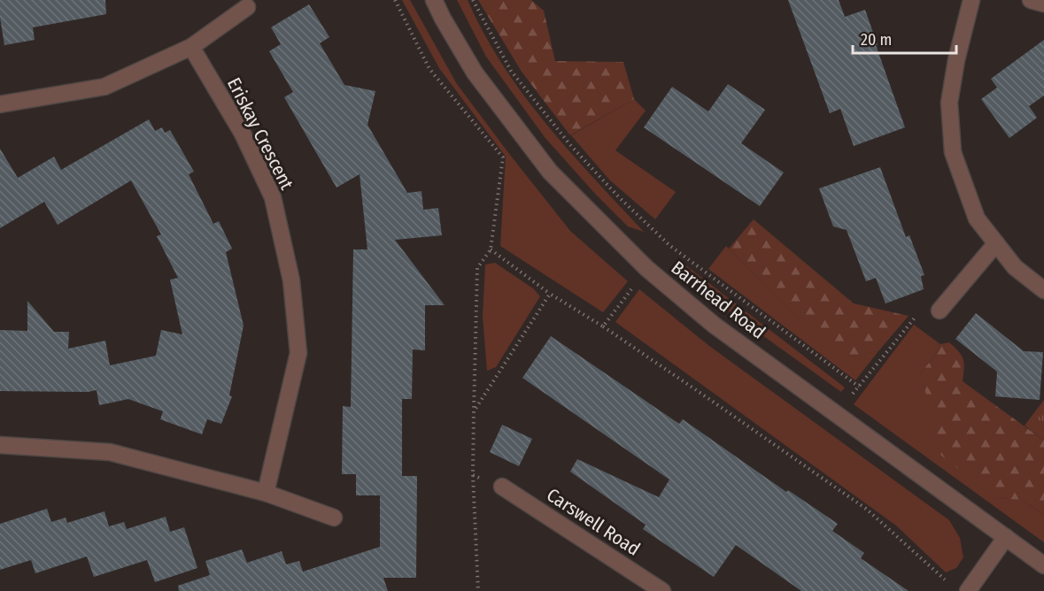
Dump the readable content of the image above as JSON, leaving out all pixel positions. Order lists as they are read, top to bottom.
{
  "streets": {
    "street": ["Eriskay Crescent", "Barrhead Road", "Carswell Road"]
  },
  "scale_bar": "20 m"
}
